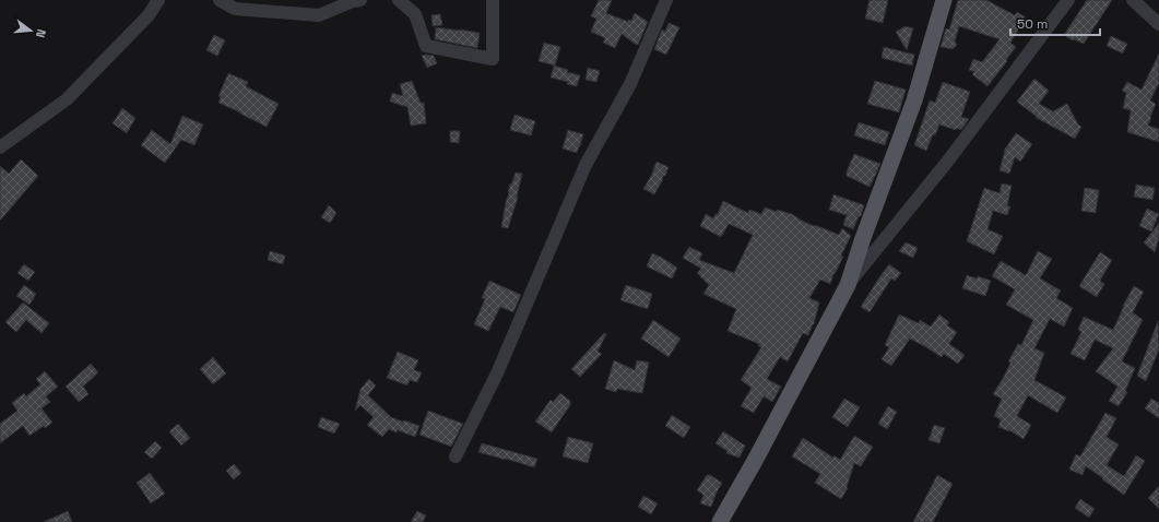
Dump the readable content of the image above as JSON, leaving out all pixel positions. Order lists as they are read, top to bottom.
{
  "scale_bar": "50 m",
  "north": "right"
}
